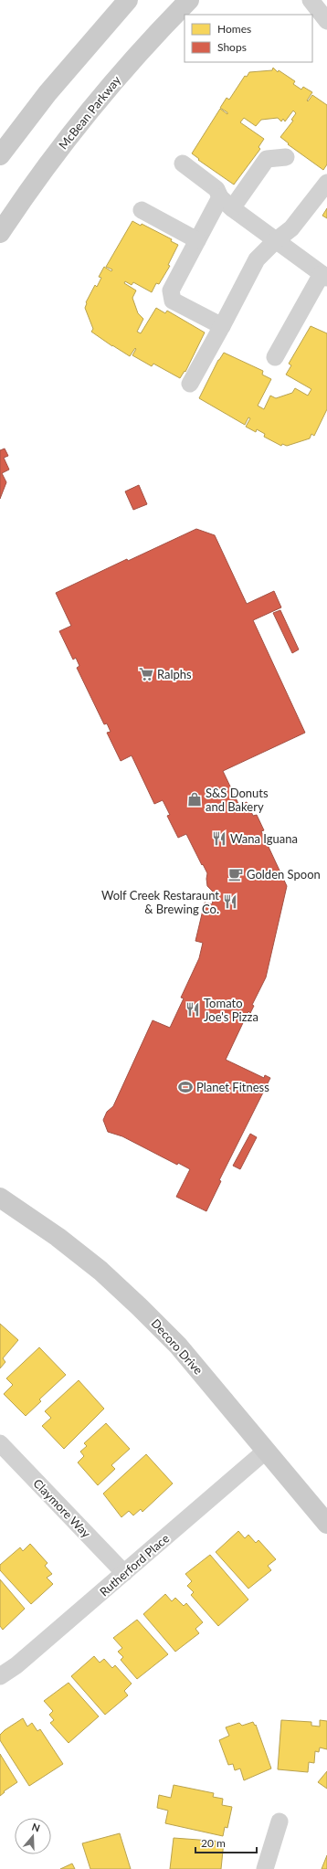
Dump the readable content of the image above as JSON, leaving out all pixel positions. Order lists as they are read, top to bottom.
{
  "streets": {
    "main road": ["McBean Parkway", "Decoro Drive"],
    "street": ["Claymore Way", "Rutherford Place"]
  },
  "crossings": [
    ["Decoro Drive", "Rutherford Place"],
    ["Claymore Way", "Rutherford Place"]
  ],
  "places": {
    "supermarket": ["Ralphs"],
    "shop": ["S&S Donuts and Bakery"],
    "restaurant": ["Wana Iguana", "Wolf Creek Restaraunt & Brewing Co.", "Tomato Joe's Pizza"],
    "cafe": ["Golden Spoon"],
    "sports": ["Planet Fitness"]
  },
  "legend": ["Homes", "Shops"],
  "scale_bar": "20 m",
  "north": "top"
}
